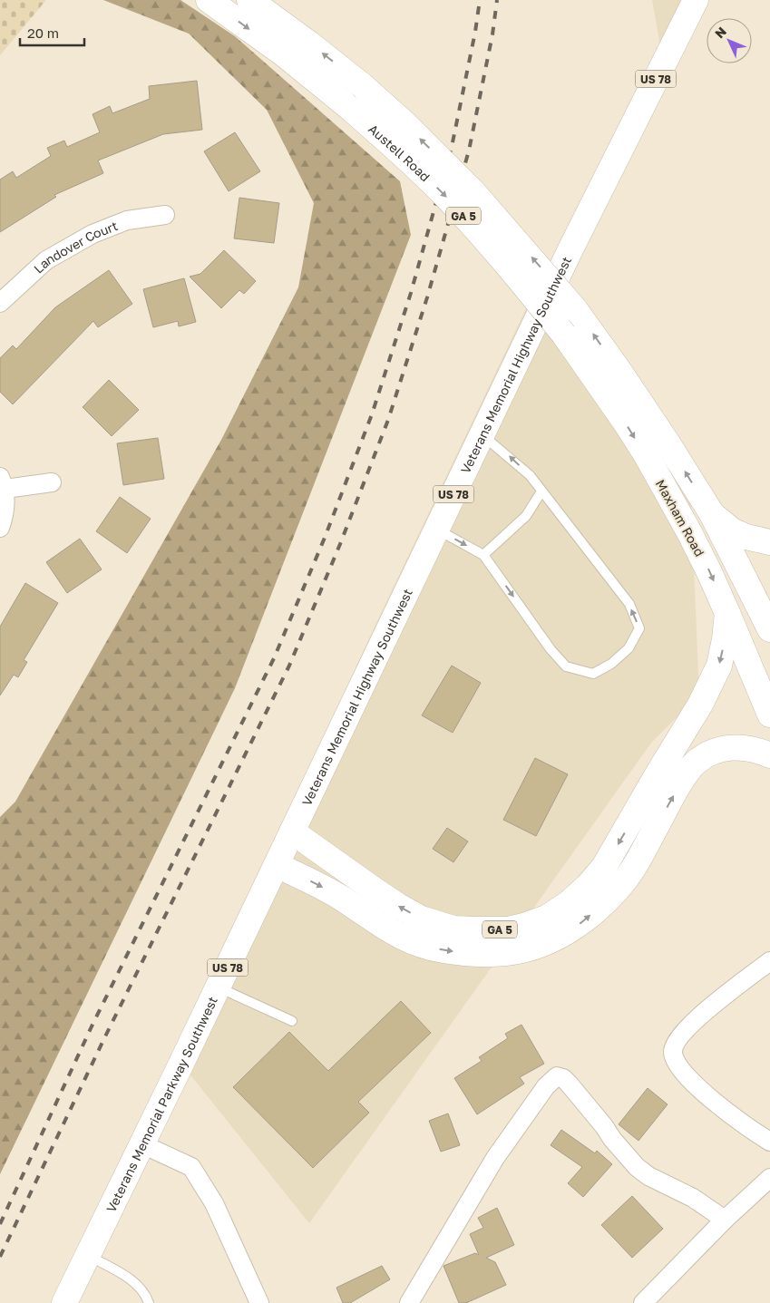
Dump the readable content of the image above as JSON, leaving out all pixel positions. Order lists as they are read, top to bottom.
{
  "streets": {
    "main road": [
      "US 78",
      "Austell Road",
      "GA 5",
      "Veterans Memorial Highway Southwest",
      "Maxham Road",
      "Veterans Memorial Parkway Southwest"
    ],
    "street": ["Landover Court"]
  },
  "crossings": [
    ["Austell Road", "GA 5"],
    ["Austell Road", "Maxham Road"],
    ["GA 5", "Veterans Memorial Highway Southwest"],
    ["GA 5", "Maxham Road"],
    ["GA 5", "Veterans Memorial Parkway Southwest"],
    ["Veterans Memorial Highway Southwest", "Veterans Memorial Parkway Southwest"]
  ],
  "one_way": ["Maxham Road"],
  "scale_bar": "20 m",
  "north": "top left"
}
